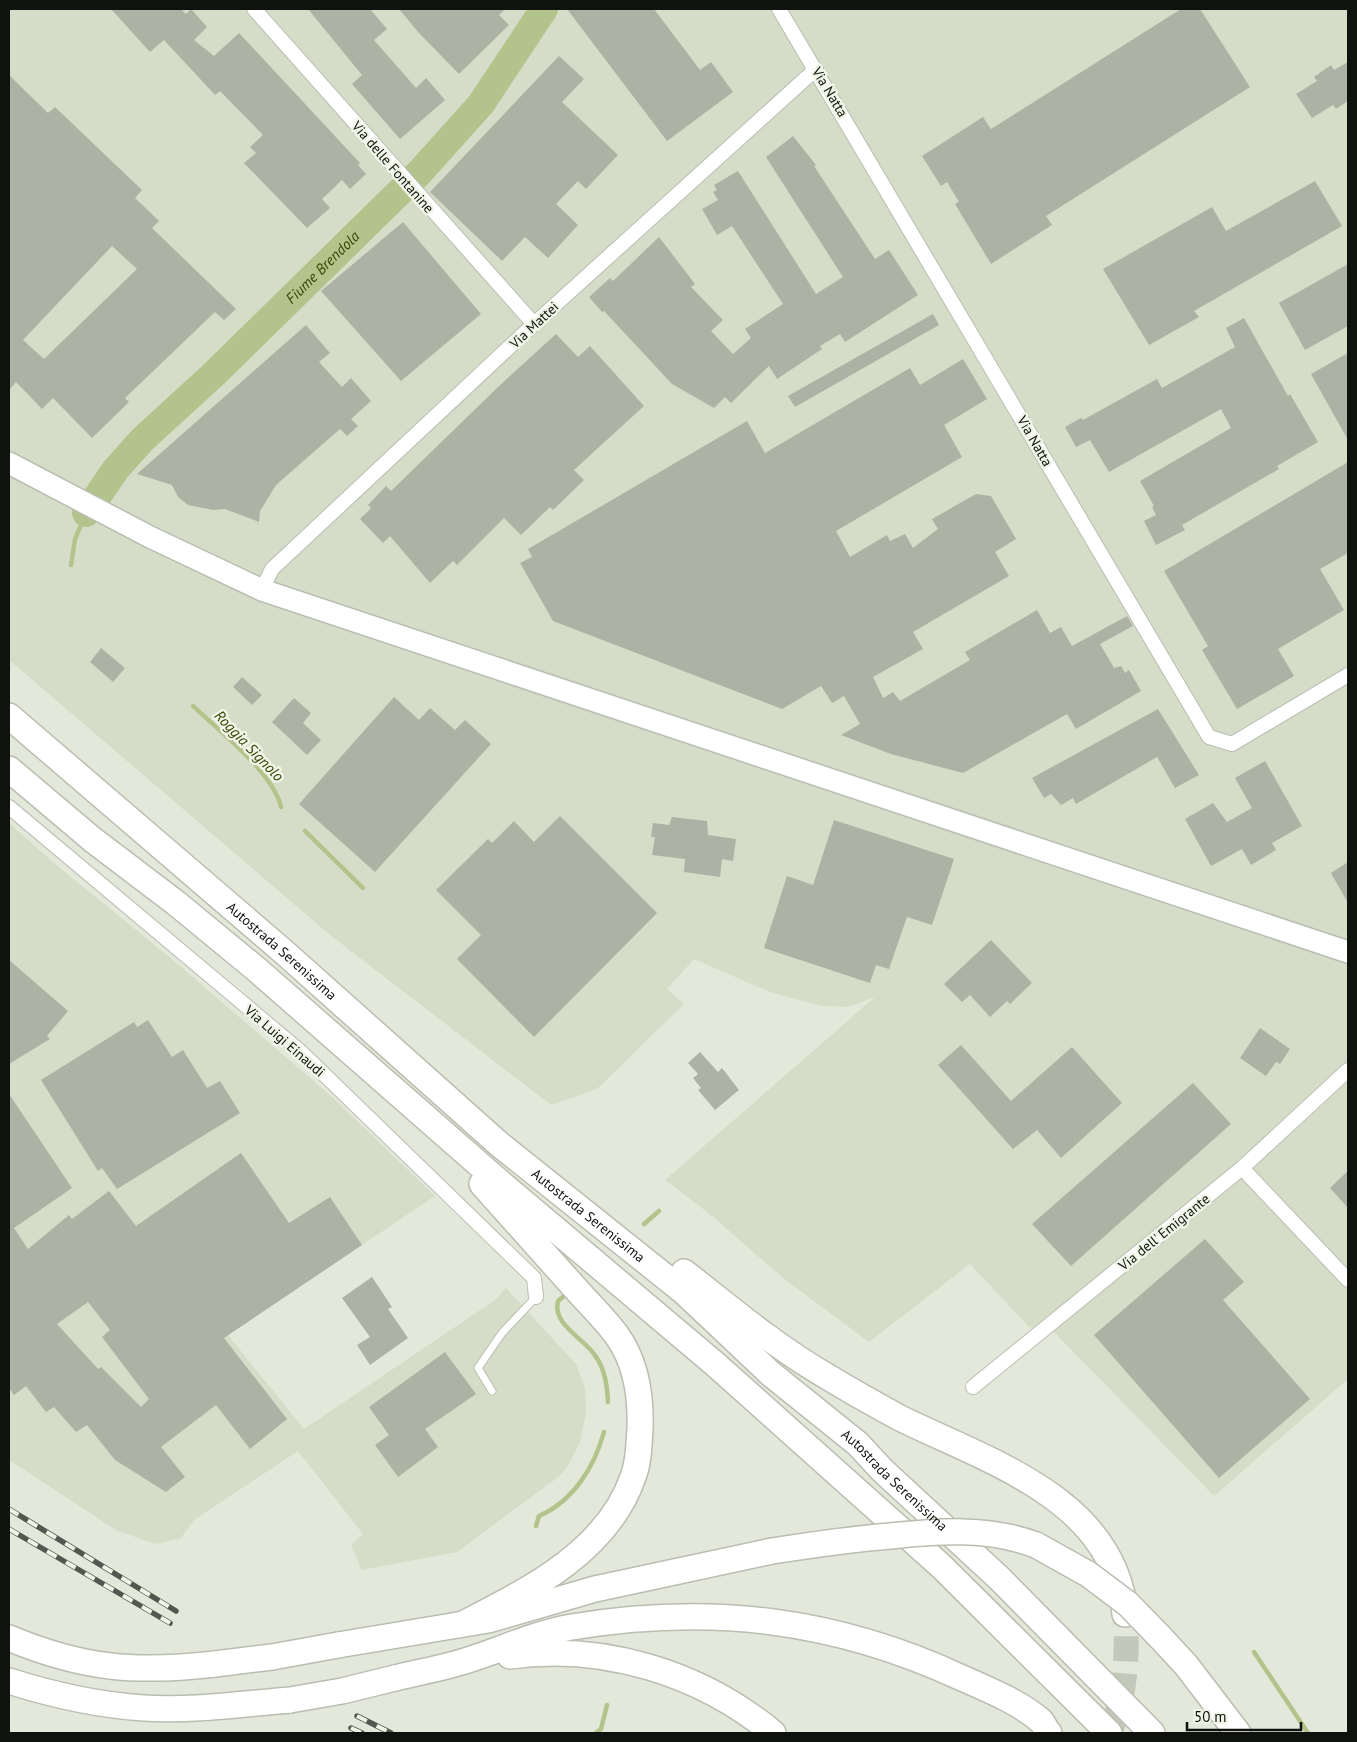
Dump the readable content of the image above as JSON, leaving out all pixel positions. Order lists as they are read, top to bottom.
{
  "streets": {
    "highway": ["Autostrada Serenissima"],
    "street": [
      "Via Natta",
      "Via delle Fontanine",
      "Via Mattei",
      "Via Luigi Einaudi",
      "Via dell' Emigrante"
    ]
  },
  "crossings": [
    ["Via Natta", "Via Mattei"],
    ["Via delle Fontanine", "Via Mattei"]
  ],
  "water": ["Fiume Brendola", "Roggia Signolo"],
  "scale_bar": "50 m"
}
